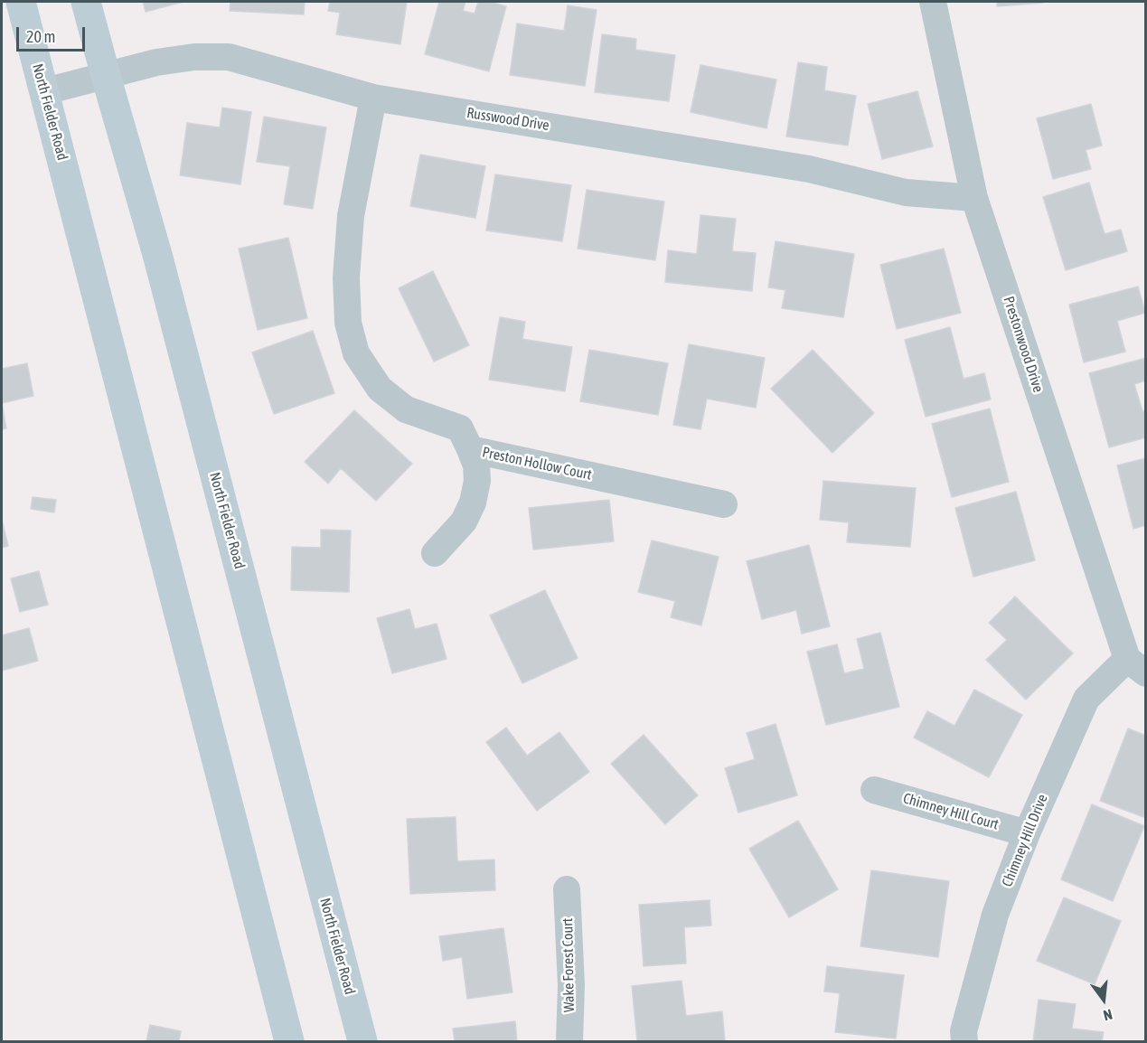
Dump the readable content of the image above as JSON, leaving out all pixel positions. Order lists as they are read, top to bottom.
{
  "streets": {
    "main road": ["North Fielder Road"],
    "street": [
      "Russwood Drive",
      "Prestonwood Drive",
      "Preston Hollow Court",
      "Chimney Hill Court",
      "Chimney Hill Drive",
      "Wake Forest Court"
    ]
  },
  "crossings": [
    ["North Fielder Road", "Russwood Drive"],
    ["Russwood Drive", "Prestonwood Drive"],
    ["Russwood Drive", "Preston Hollow Court"],
    ["Prestonwood Drive", "Chimney Hill Drive"],
    ["Chimney Hill Court", "Chimney Hill Drive"]
  ],
  "scale_bar": "20 m",
  "north": "bottom"
}
